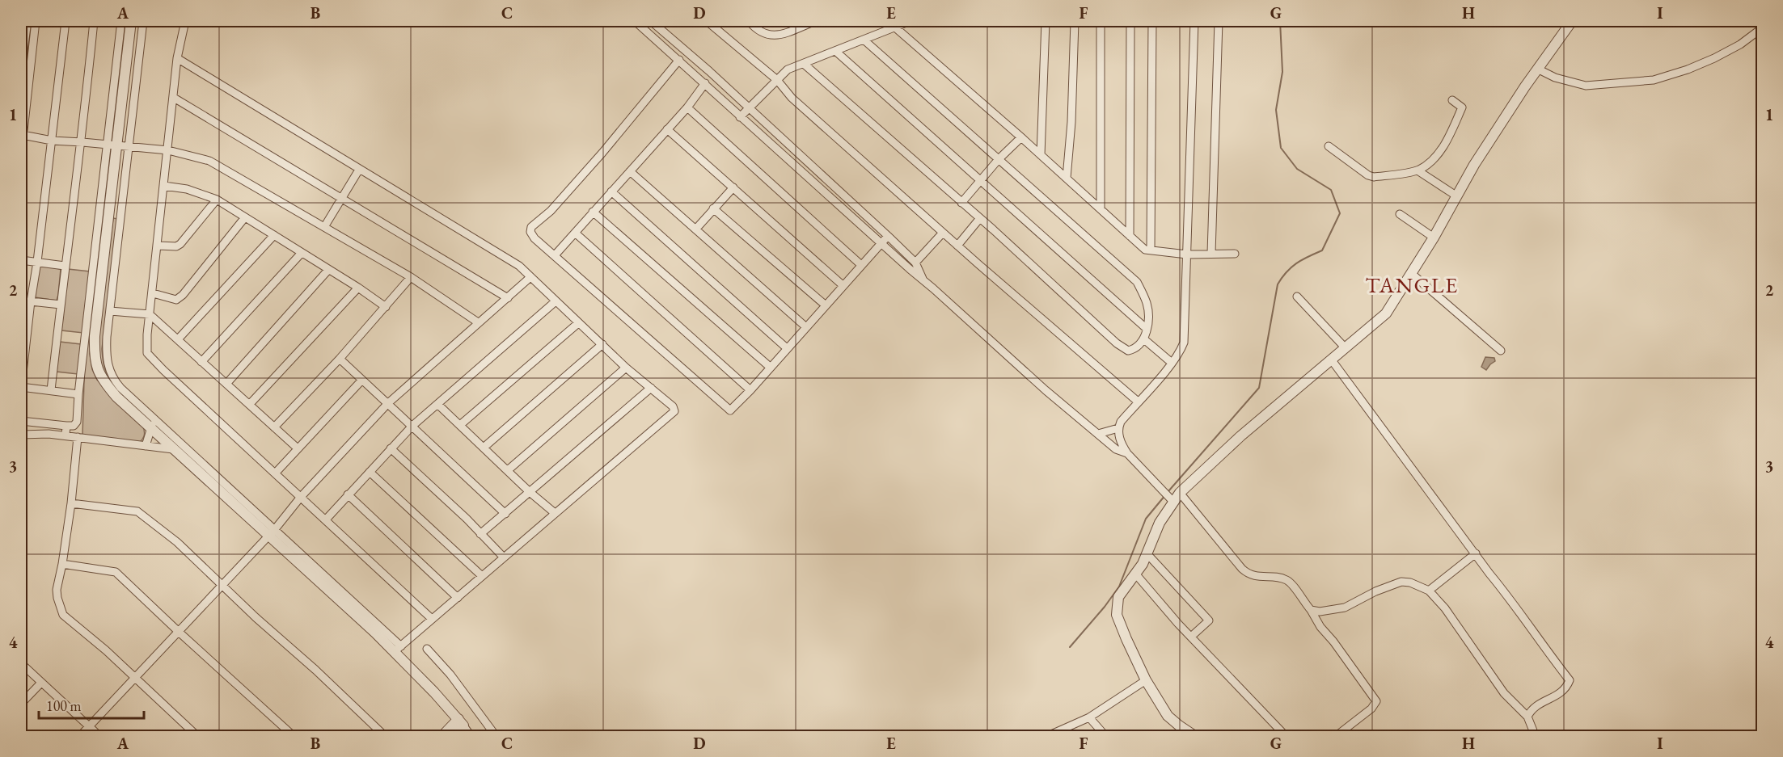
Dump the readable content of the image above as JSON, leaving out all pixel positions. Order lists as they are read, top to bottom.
{
  "districts": ["TANGLE"],
  "scale_bar": "100 m",
  "grid": {
    "columns": [
      "A",
      "B",
      "C",
      "D",
      "E",
      "F",
      "G",
      "H",
      "I"
    ],
    "rows": [
      "1",
      "2",
      "3",
      "4"
    ]
  }
}
